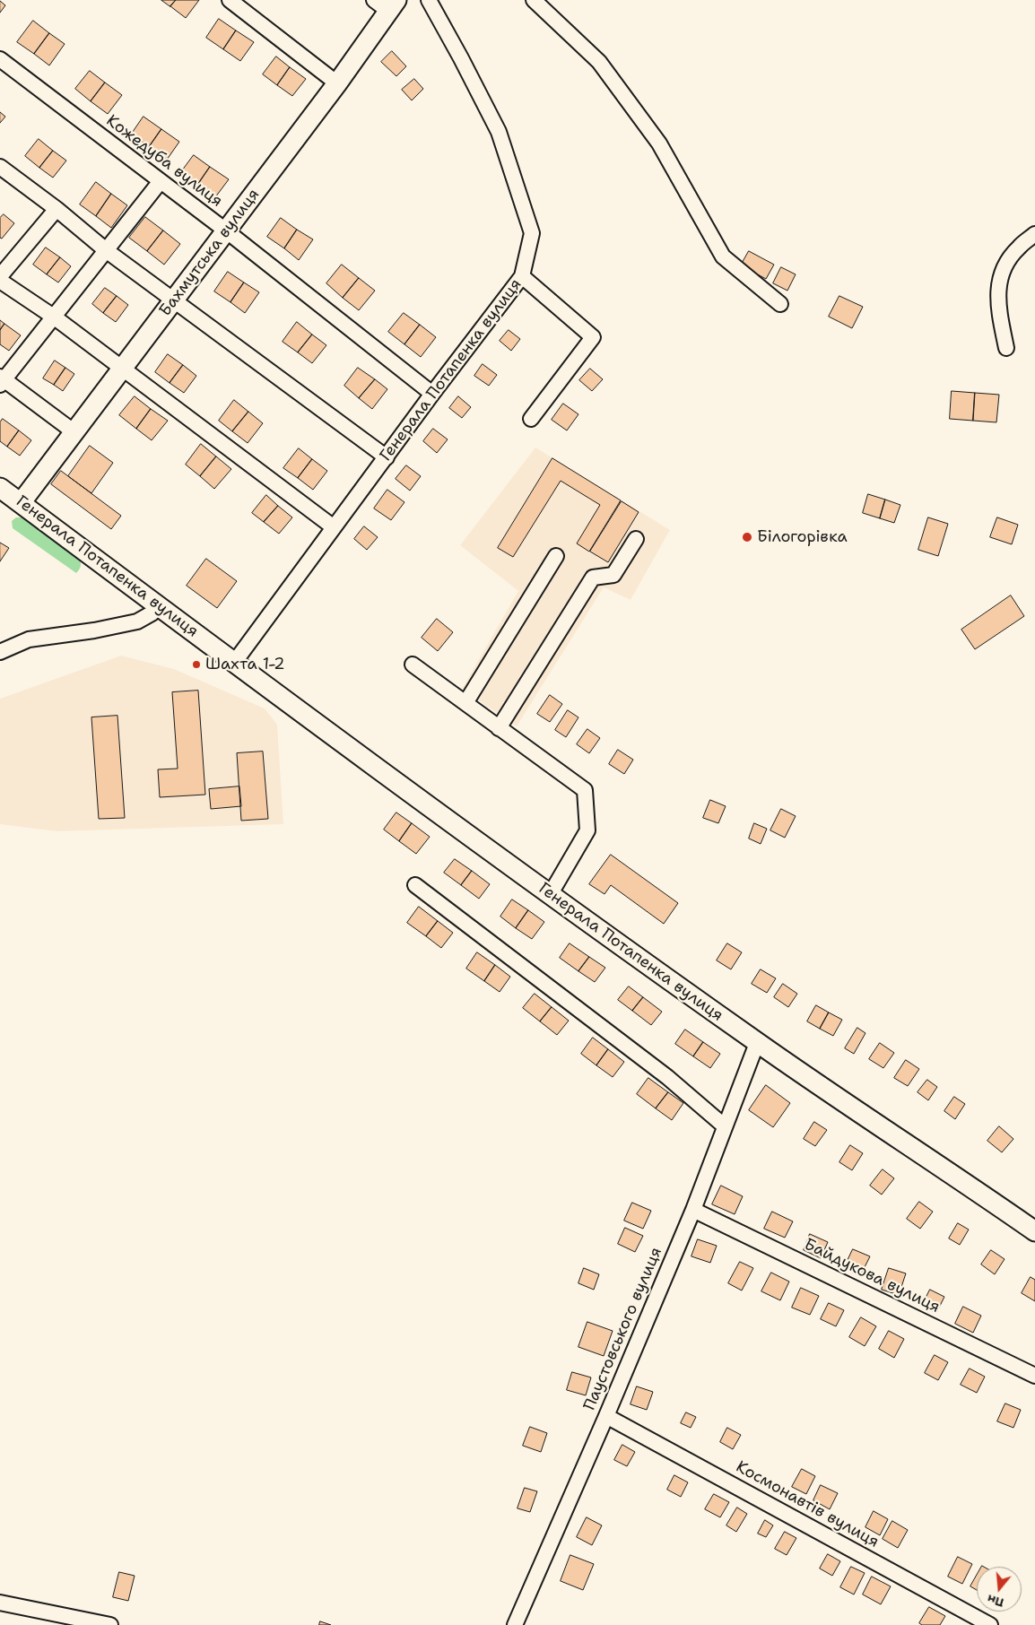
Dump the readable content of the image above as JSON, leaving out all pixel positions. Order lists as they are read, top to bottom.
{
  "streets": {
    "main road": ["Бахмутська вулиця", "Генерала Потапенка вулиця"],
    "street": [
      "Кожедуба вулиця",
      "Байдукова вулиця",
      "Паустовського вулиця",
      "Космонавтів вулиця"
    ]
  },
  "crossings": [
    ["Кожедуба вулиця", "Бахмутська вулиця"],
    ["Кожедуба вулиця", "Генерала Потапенка вулиця"],
    ["Бахмутська вулиця", "Генерала Потапенка вулиця"],
    ["Генерала Потапенка вулиця", "Паустовського вулиця"],
    ["Байдукова вулиця", "Паустовського вулиця"],
    ["Паустовського вулиця", "Космонавтів вулиця"]
  ],
  "places": ["Білогорівка", "Шахта 1-2"],
  "north": "bottom"
}
